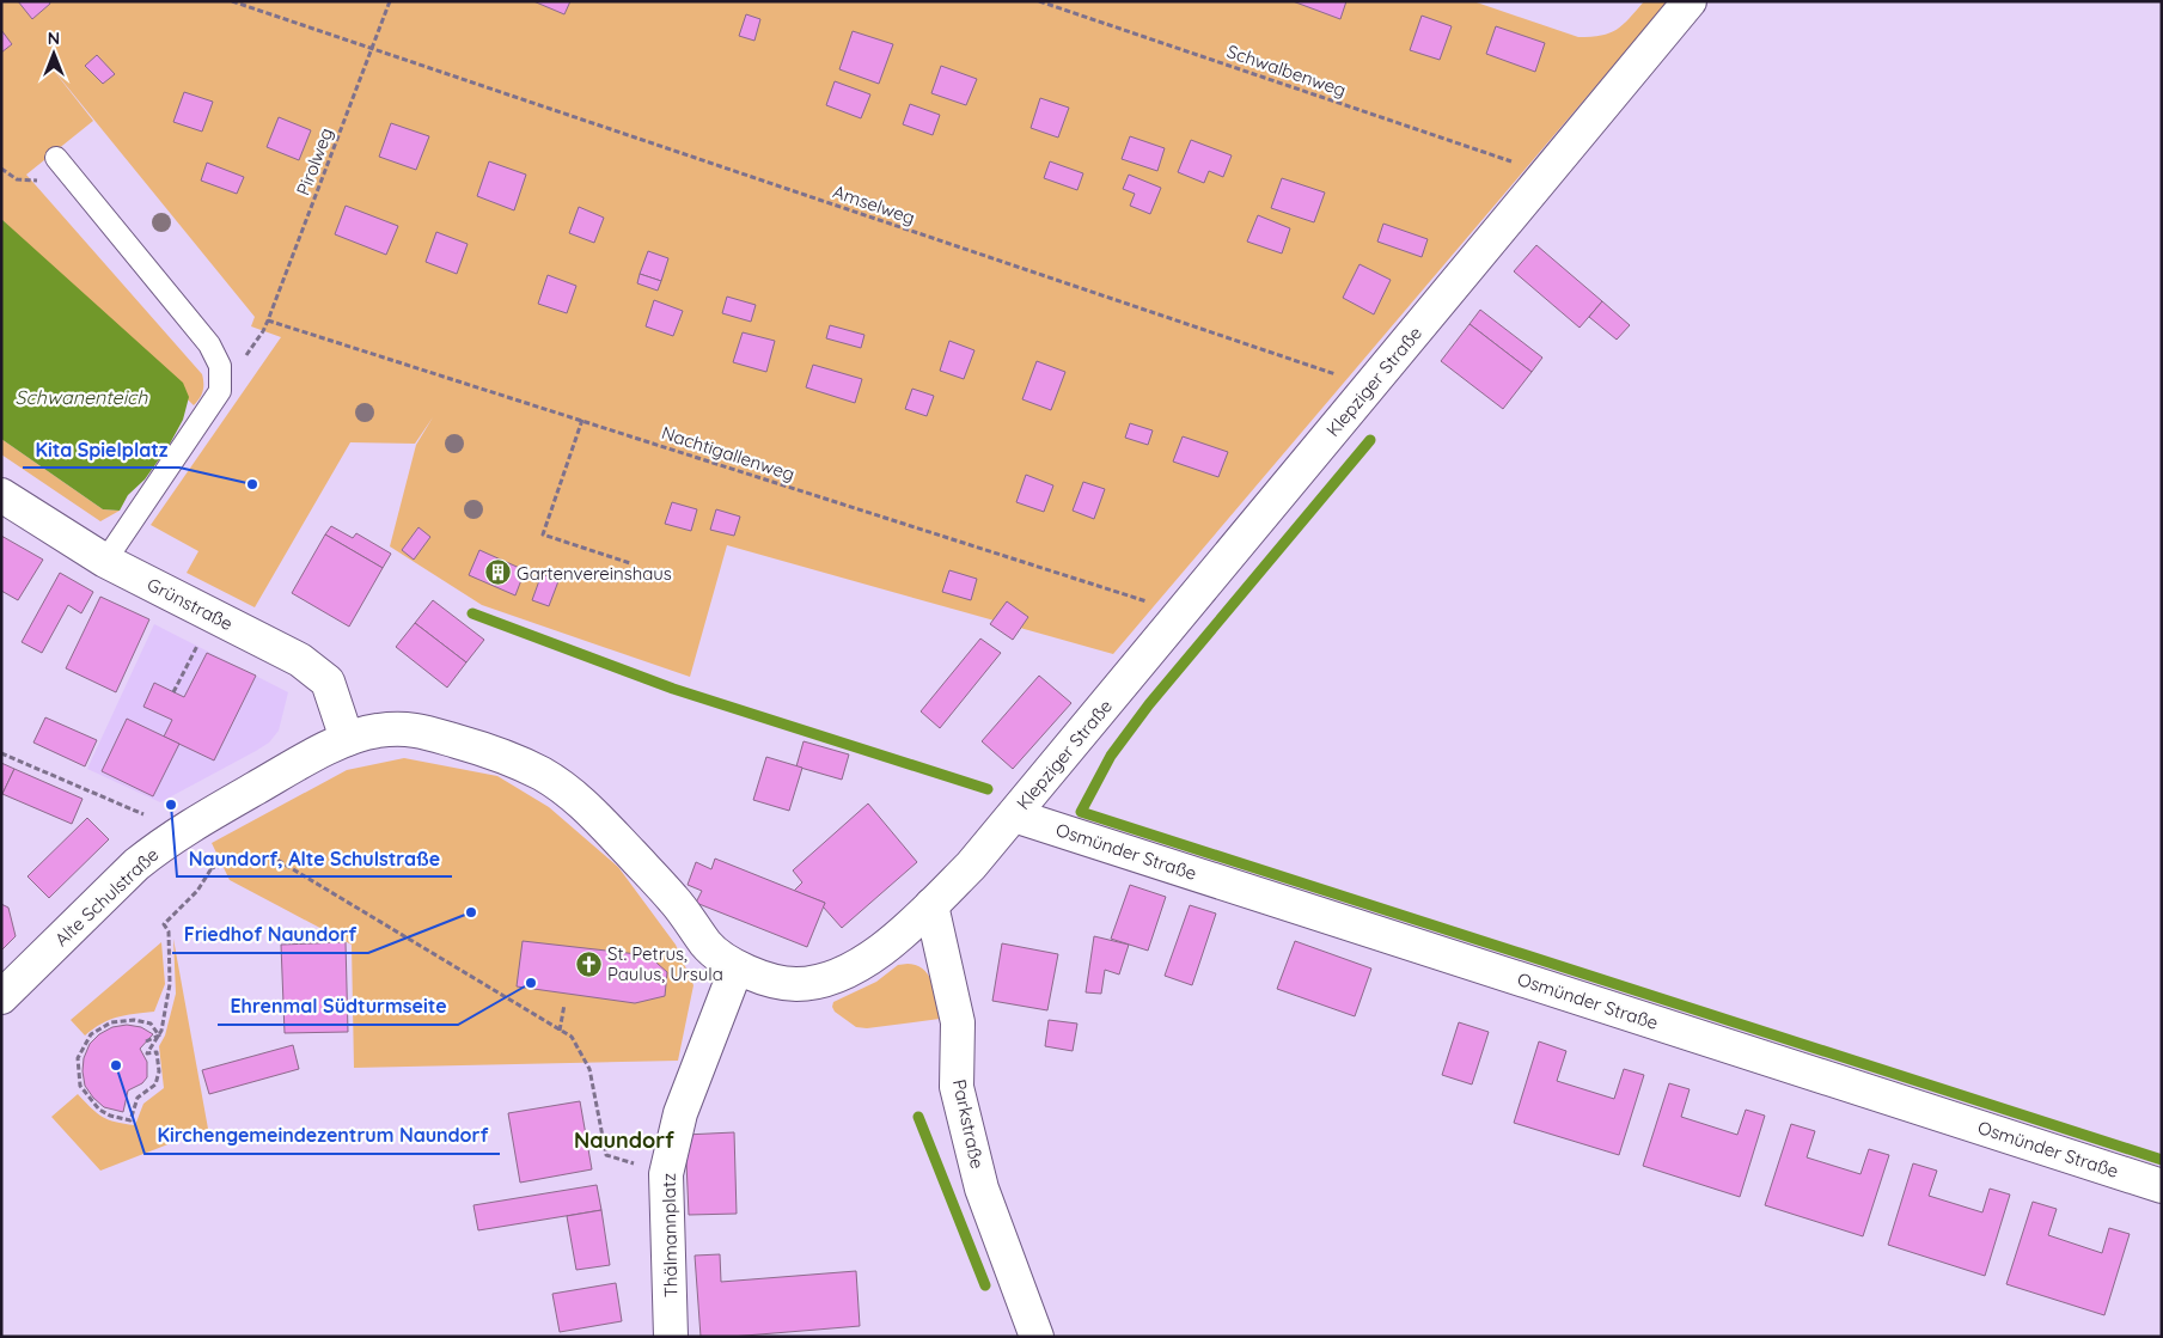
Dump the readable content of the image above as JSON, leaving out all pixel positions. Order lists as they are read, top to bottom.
{
  "streets": {
    "street": [
      "Klepziger Straße",
      "Grünstraße",
      "Osmünder Straße",
      "Alte Schulstraße",
      "Parkstraße",
      "Thälmannplatz"
    ],
    "path": [
      "Schwalbenweg",
      "Pirolweg",
      "Amselweg",
      "Nachtigallenweg"
    ]
  },
  "crossings": [
    ["Pirolweg", "Amselweg"],
    ["Pirolweg", "Nachtigallenweg"],
    ["Amselweg", "Klepziger Straße"],
    ["Klepziger Straße", "Nachtigallenweg"],
    ["Klepziger Straße", "Grünstraße"],
    ["Klepziger Straße", "Osmünder Straße"],
    ["Klepziger Straße", "Alte Schulstraße"],
    ["Klepziger Straße", "Parkstraße"],
    ["Klepziger Straße", "Thälmannplatz"],
    ["Grünstraße", "Alte Schulstraße"]
  ],
  "districts": ["Naundorf"],
  "water": ["Schwanenteich"],
  "places": {
    "other": [
      "Kita Spielplatz",
      "Naundorf, Alte Schulstraße",
      "Friedhof Naundorf",
      "Ehrenmal Südturmseite",
      "Kirchengemeindezentrum Naundorf"
    ],
    "building": ["Gartenvereinshaus"],
    "church": ["St. Petrus, Paulus, Ursula"]
  },
  "north": "top"
}
